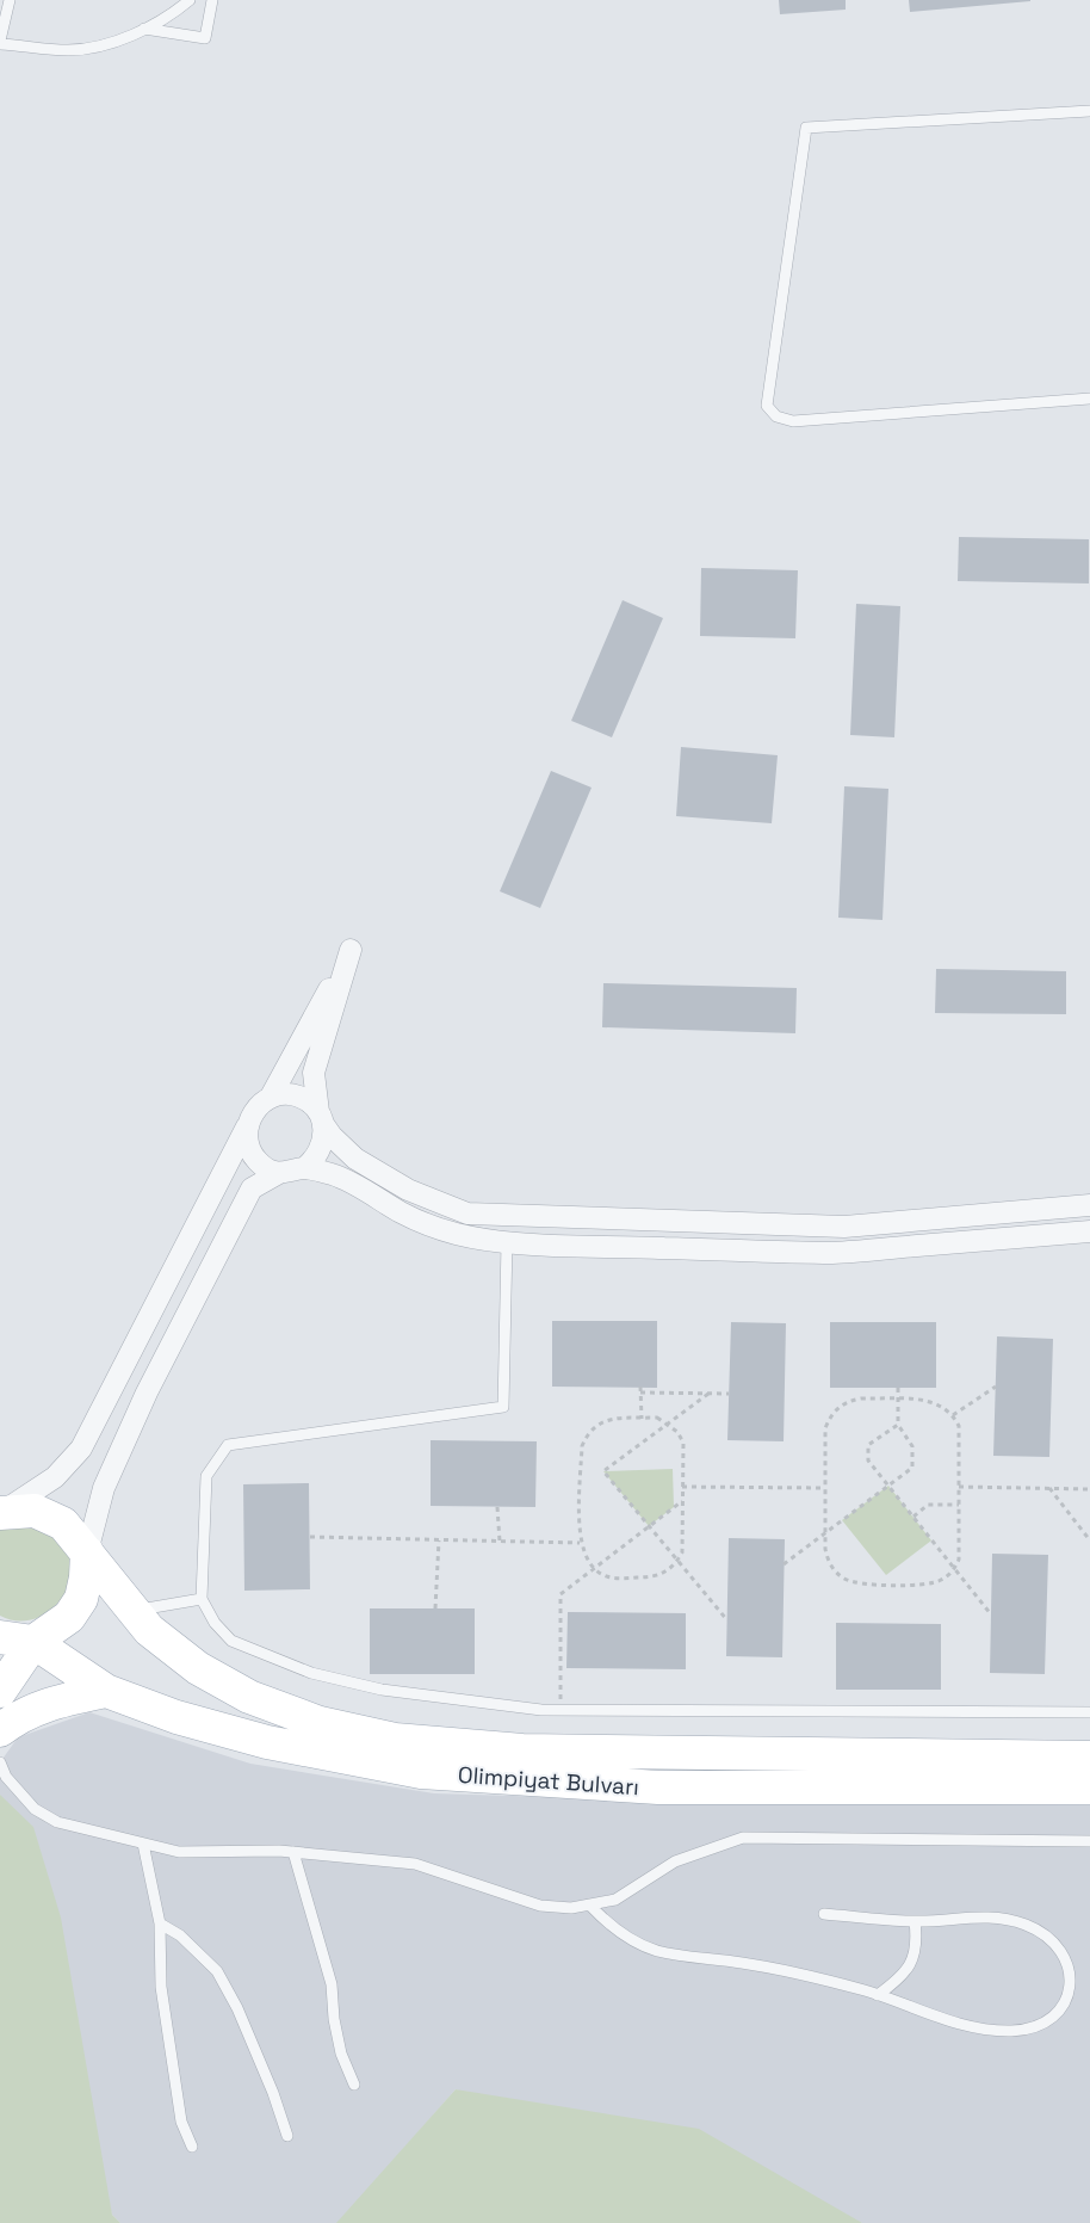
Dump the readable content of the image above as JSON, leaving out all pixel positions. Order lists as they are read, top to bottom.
{
  "streets": {
    "main road": ["Olimpiyat Bulvarı"]
  }
}
